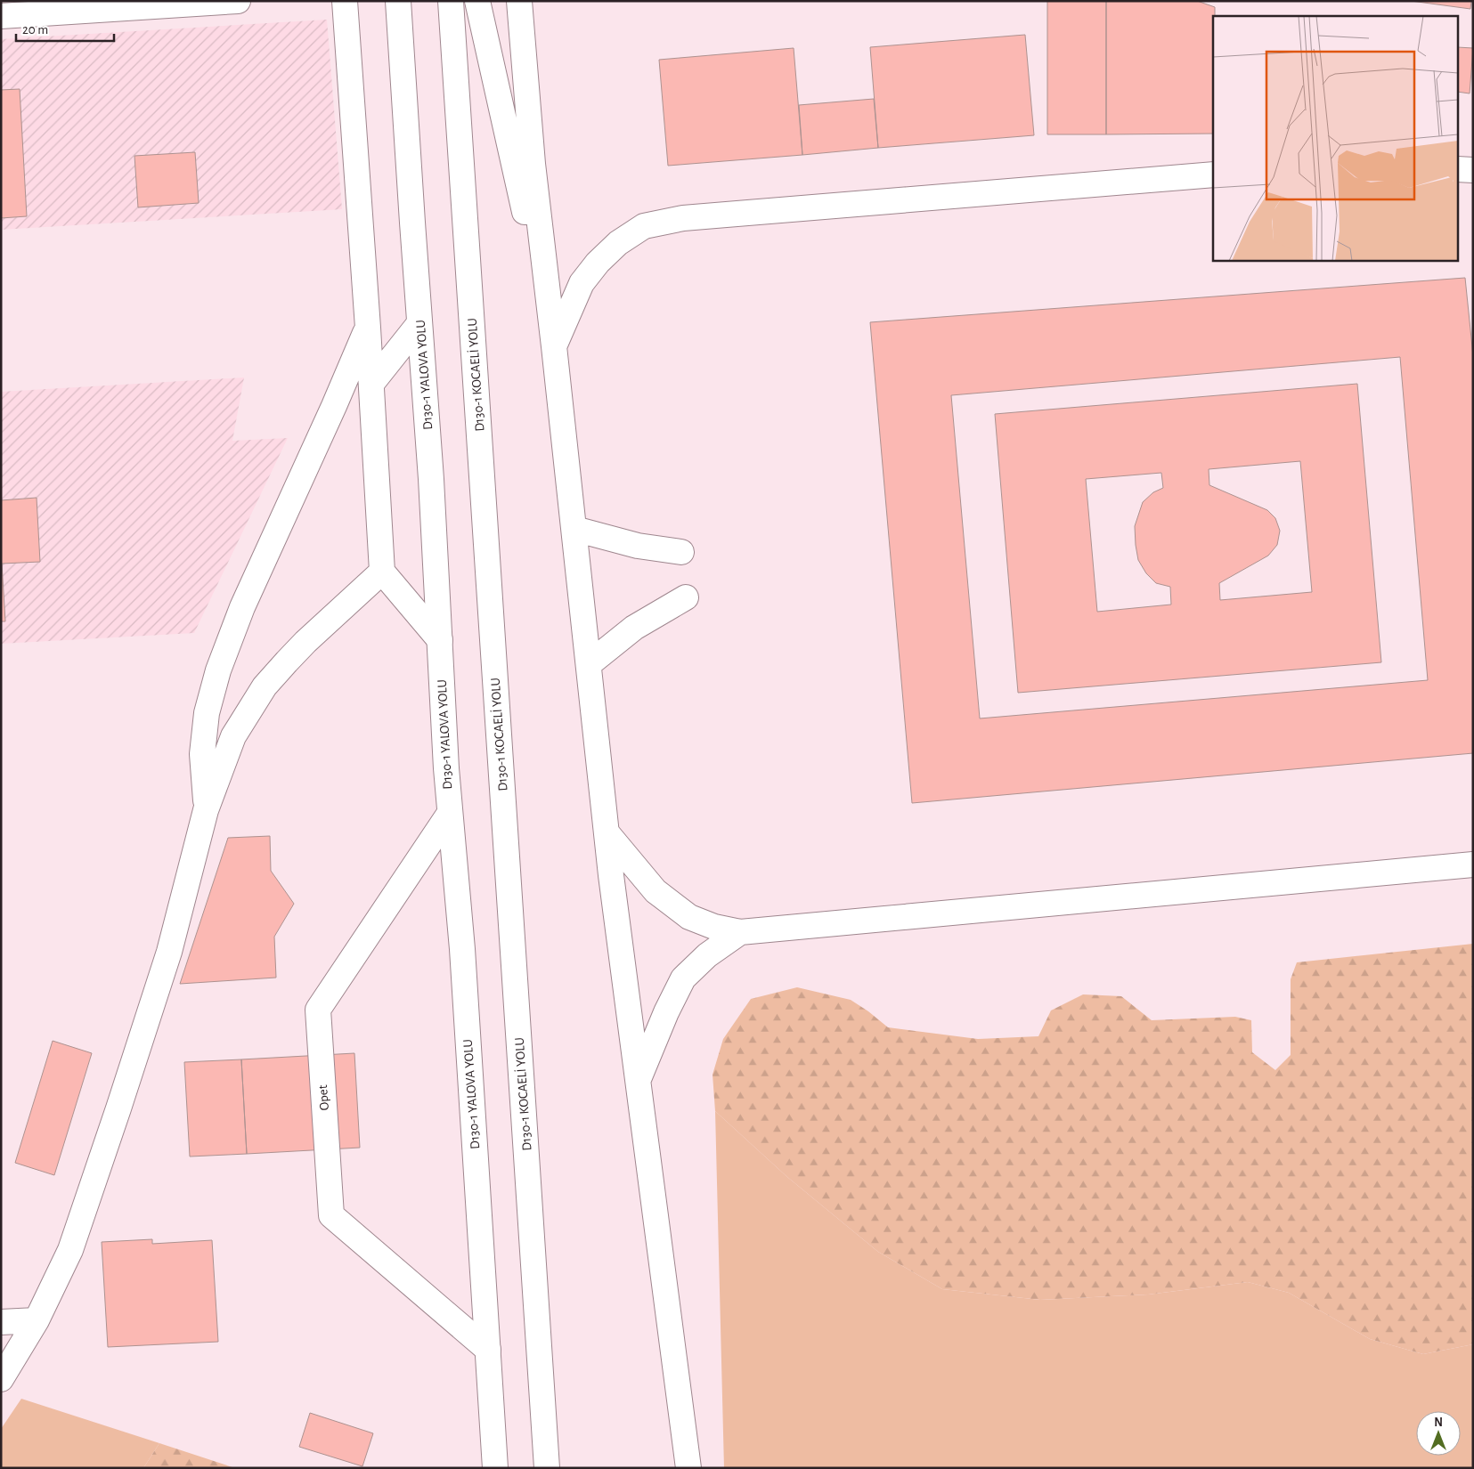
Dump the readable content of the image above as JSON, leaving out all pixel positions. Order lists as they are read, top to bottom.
{
  "streets": {
    "main road": ["D130-1 YALOVA YOLU", "D130-1 KOCAELİ YOLU", "Opet"]
  },
  "crossings": [
    ["D130-1 YALOVA YOLU", "Opet"]
  ],
  "scale_bar": "20 m",
  "north": "top"
}
